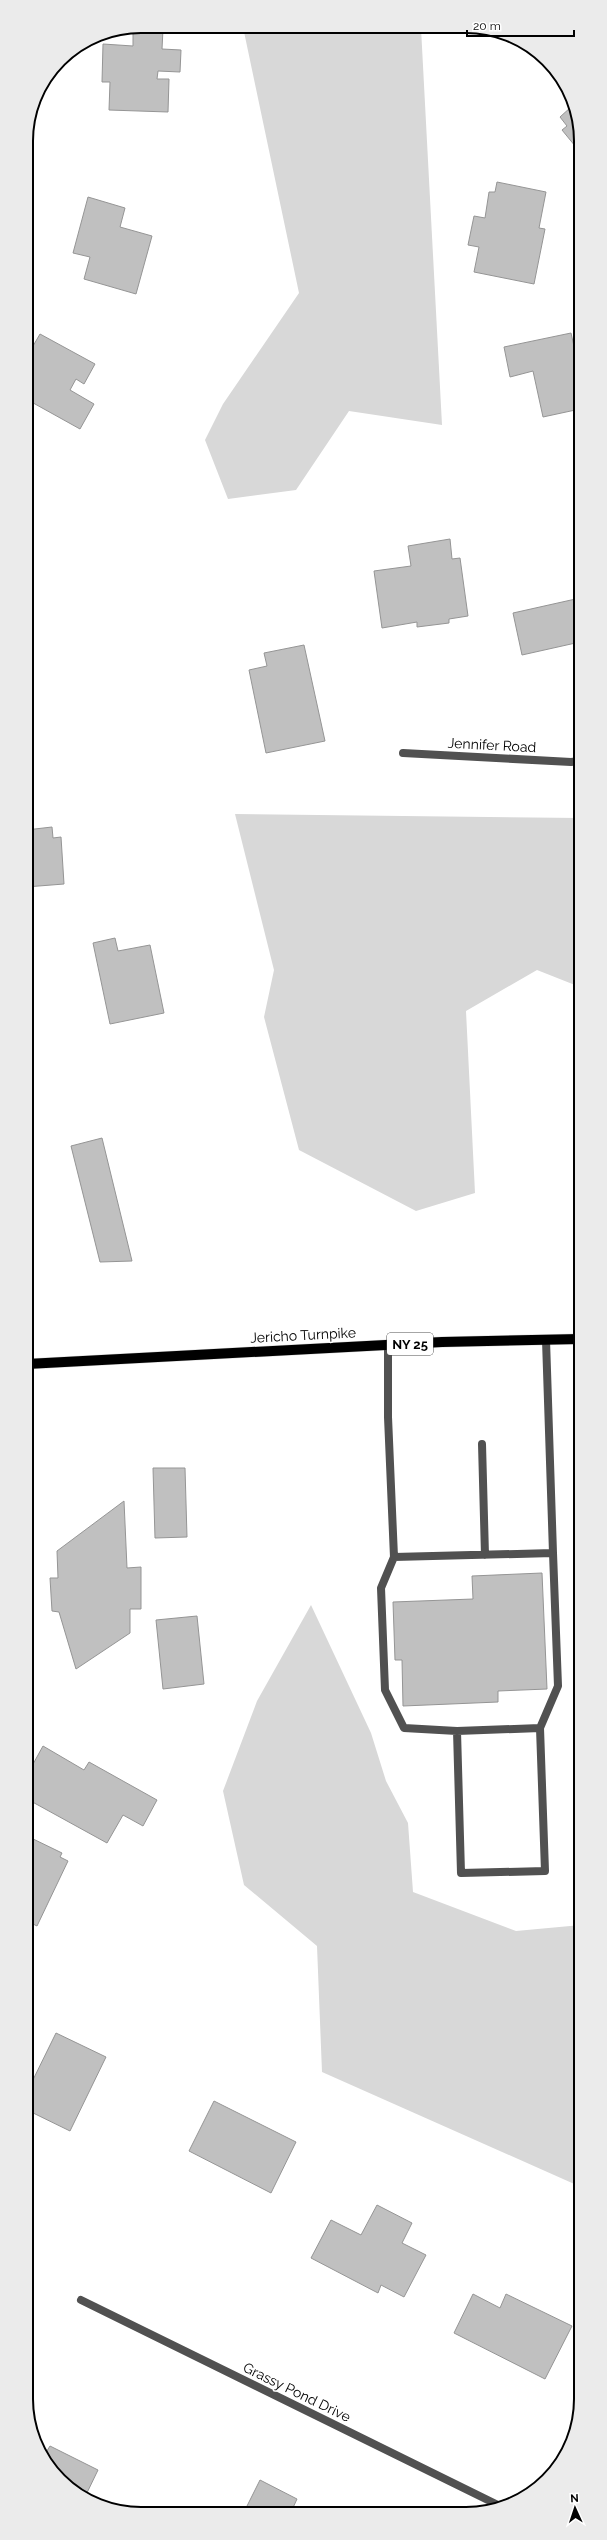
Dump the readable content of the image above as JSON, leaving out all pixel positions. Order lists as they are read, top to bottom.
{
  "streets": {
    "main road": ["Jericho Turnpike", "NY 25"],
    "street": ["Jennifer Road", "Grassy Pond Drive"]
  },
  "scale_bar": "20 m",
  "north": "top"
}
